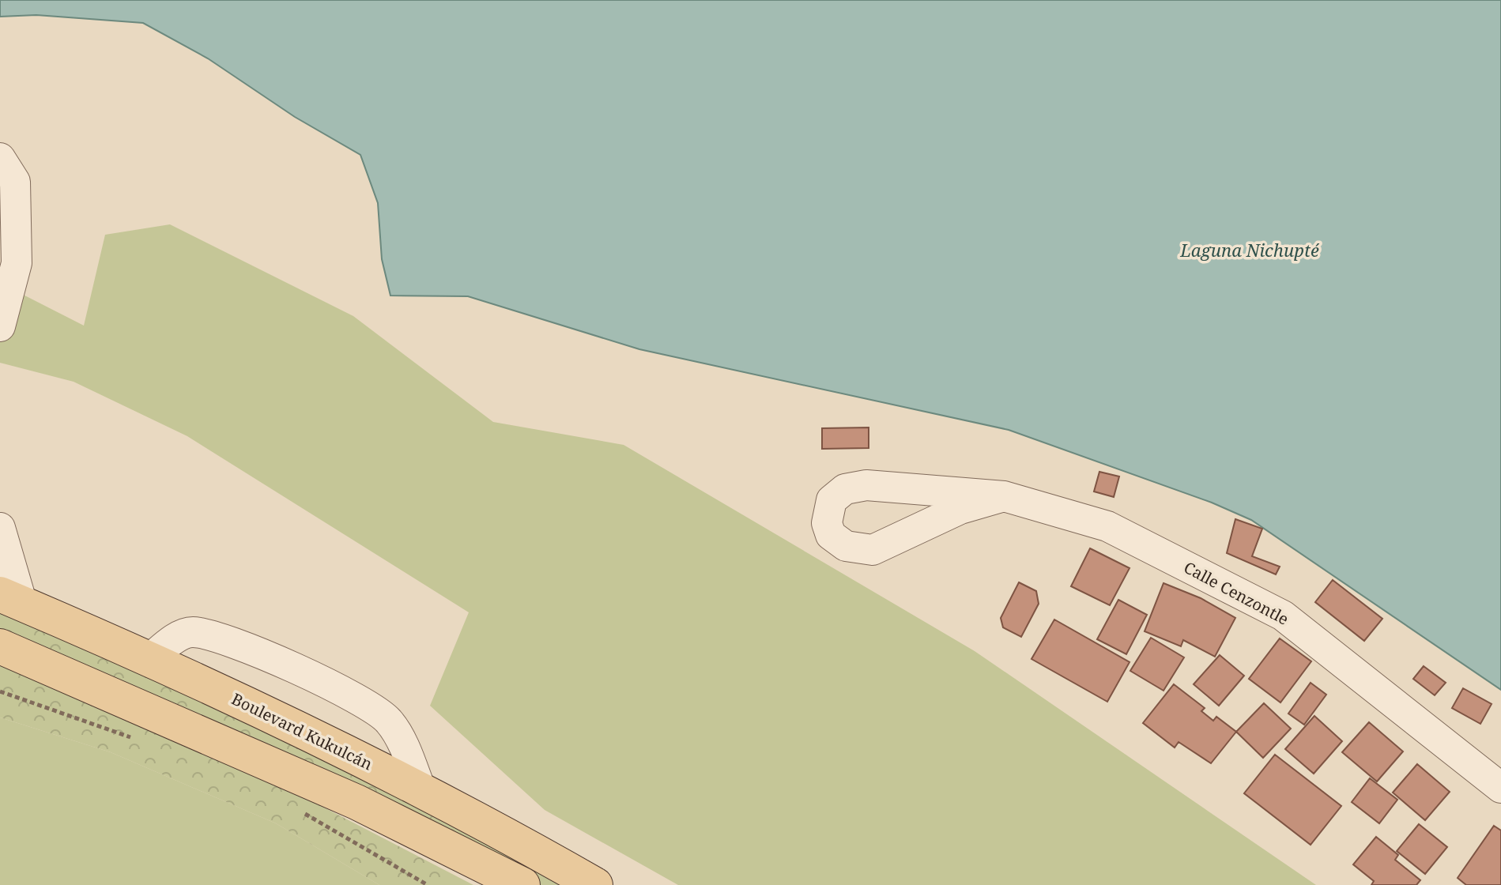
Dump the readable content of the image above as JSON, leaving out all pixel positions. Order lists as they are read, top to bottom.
{
  "streets": {
    "main road": ["Boulevard Kukulcán"],
    "street": ["Calle Cenzontle"]
  },
  "water": ["Laguna Nichupté"]
}
